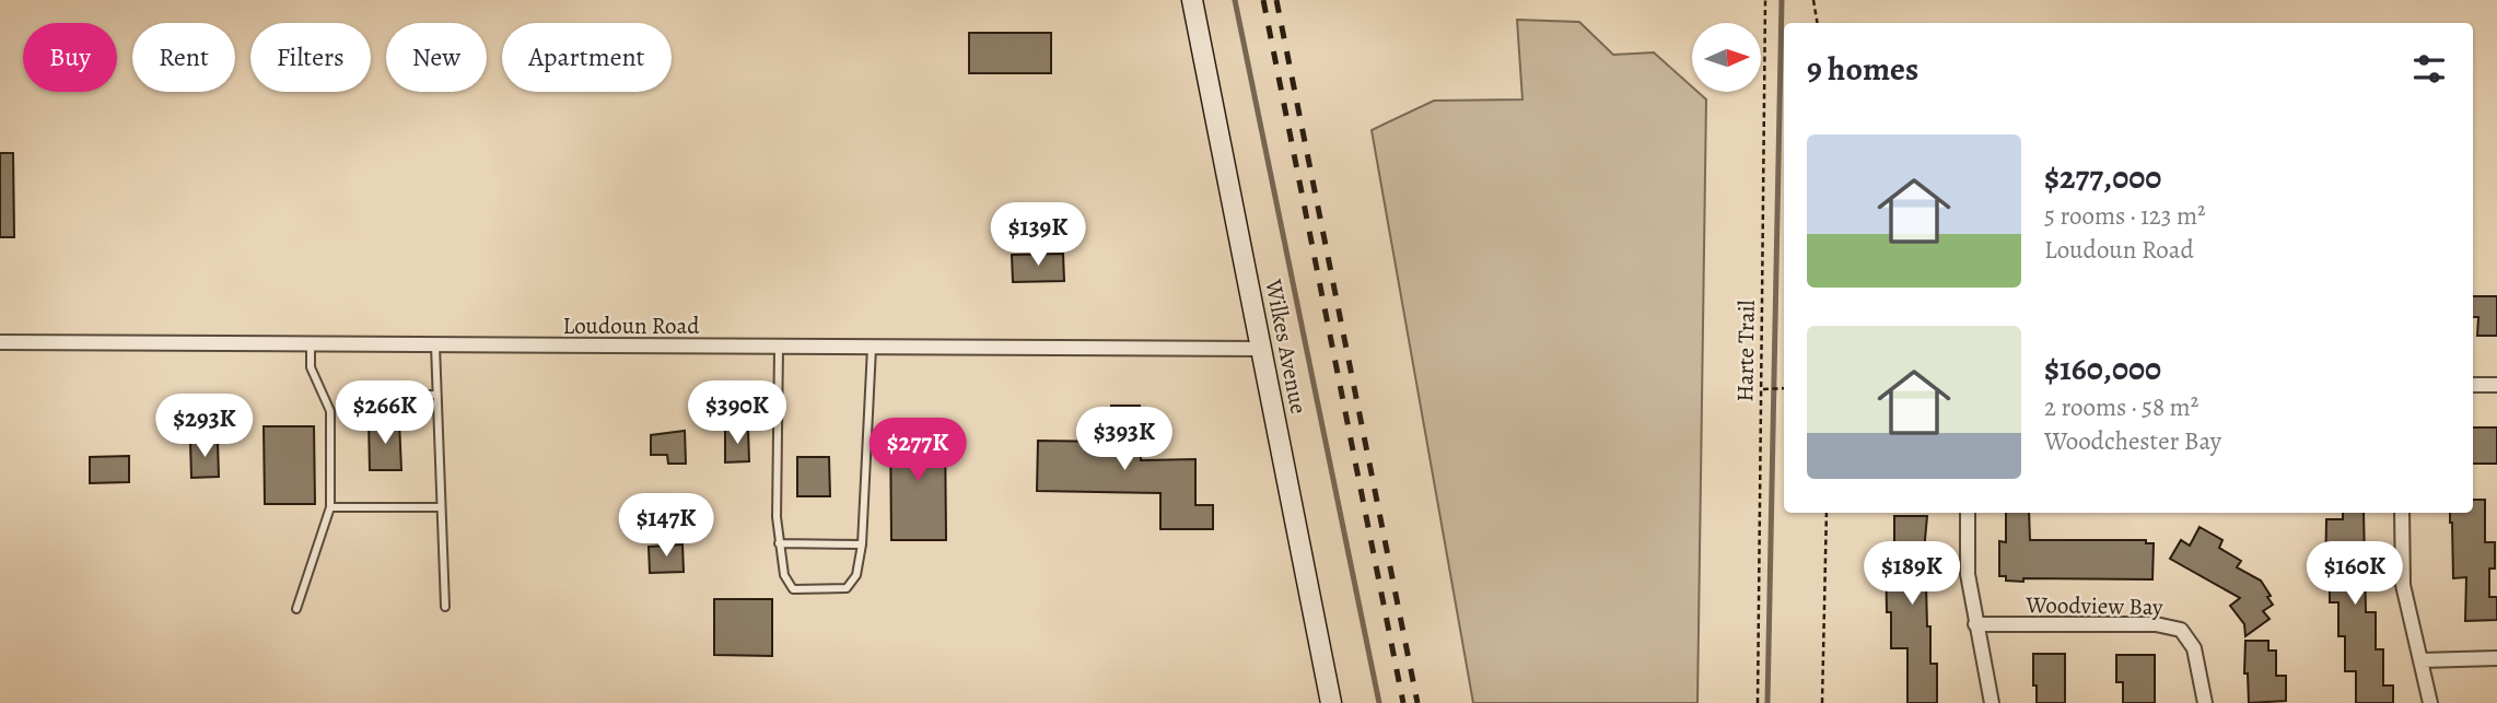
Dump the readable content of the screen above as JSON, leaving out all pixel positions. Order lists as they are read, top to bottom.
{
  "streets": {
    "main road": ["Wilkes Avenue"],
    "street": ["Loudoun Road", "Woodview Bay"],
    "path": ["Harte Trail"]
  },
  "crossings": [
    ["Loudoun Road", "Wilkes Avenue"]
  ],
  "north": "right",
  "page": {
    "chip": [
      "Buy",
      "Rent",
      "Filters",
      "New",
      "Apartment"
    ],
    "heading": "9 homes",
    "list": [
      {
        "name": "$277,000",
        "note": "5 rooms · 123 m² · Loudoun Road"
      },
      {
        "name": "$160,000",
        "note": "2 rooms · 58 m² · Woodchester Bay"
      }
    ],
    "price": [
      "$139K",
      "$266K",
      "$390K",
      "$293K",
      "$393K",
      "$277K",
      "$147K",
      "$189K",
      "$160K"
    ]
  }
}
